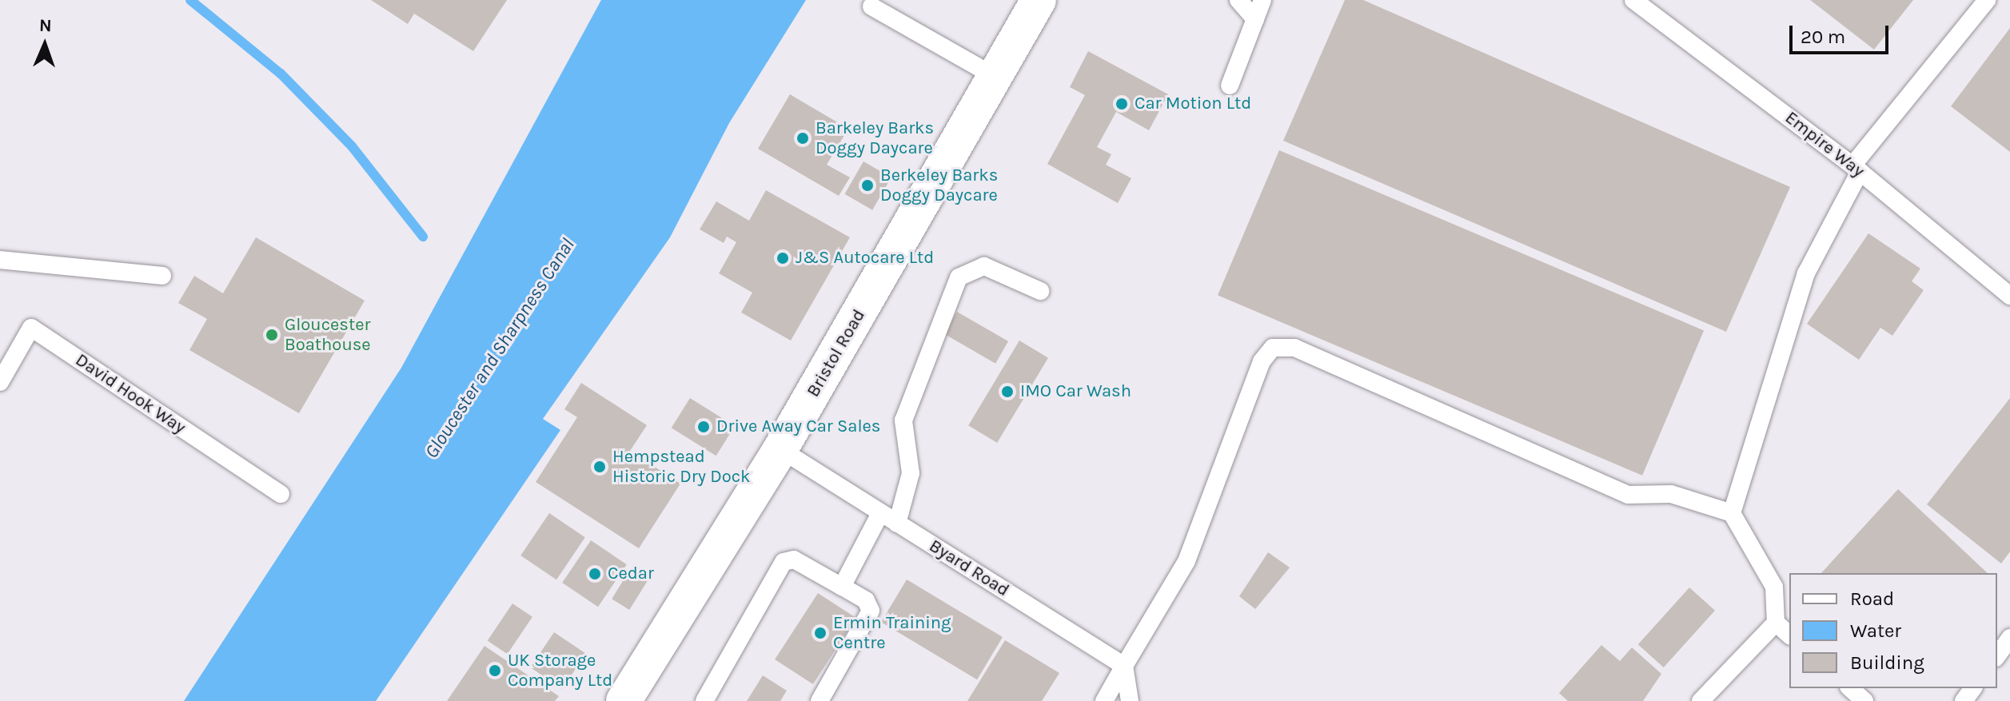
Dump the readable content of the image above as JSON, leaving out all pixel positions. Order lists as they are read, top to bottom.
{
  "streets": {
    "street": ["Bristol Road"],
    "lane": ["Empire Way", "David Hook Way", "Byard Road"]
  },
  "crossings": [
    ["Bristol Road", "Byard Road"]
  ],
  "water": ["Gloucester and Sharpness Canal"],
  "places": [
    "Car Motion Ltd",
    "Barkeley Barks Doggy Daycare",
    "Berkeley Barks Doggy Daycare",
    "J&S Autocare Ltd",
    "Gloucester Boathouse",
    "IMO Car Wash",
    "Drive Away Car Sales",
    "Hempstead Historic Dry Dock",
    "Cedar",
    "Ermin Training Centre",
    "UK Storage Company Ltd"
  ],
  "legend": ["Road", "Water", "Building"],
  "scale_bar": "20 m",
  "north": "top"
}
